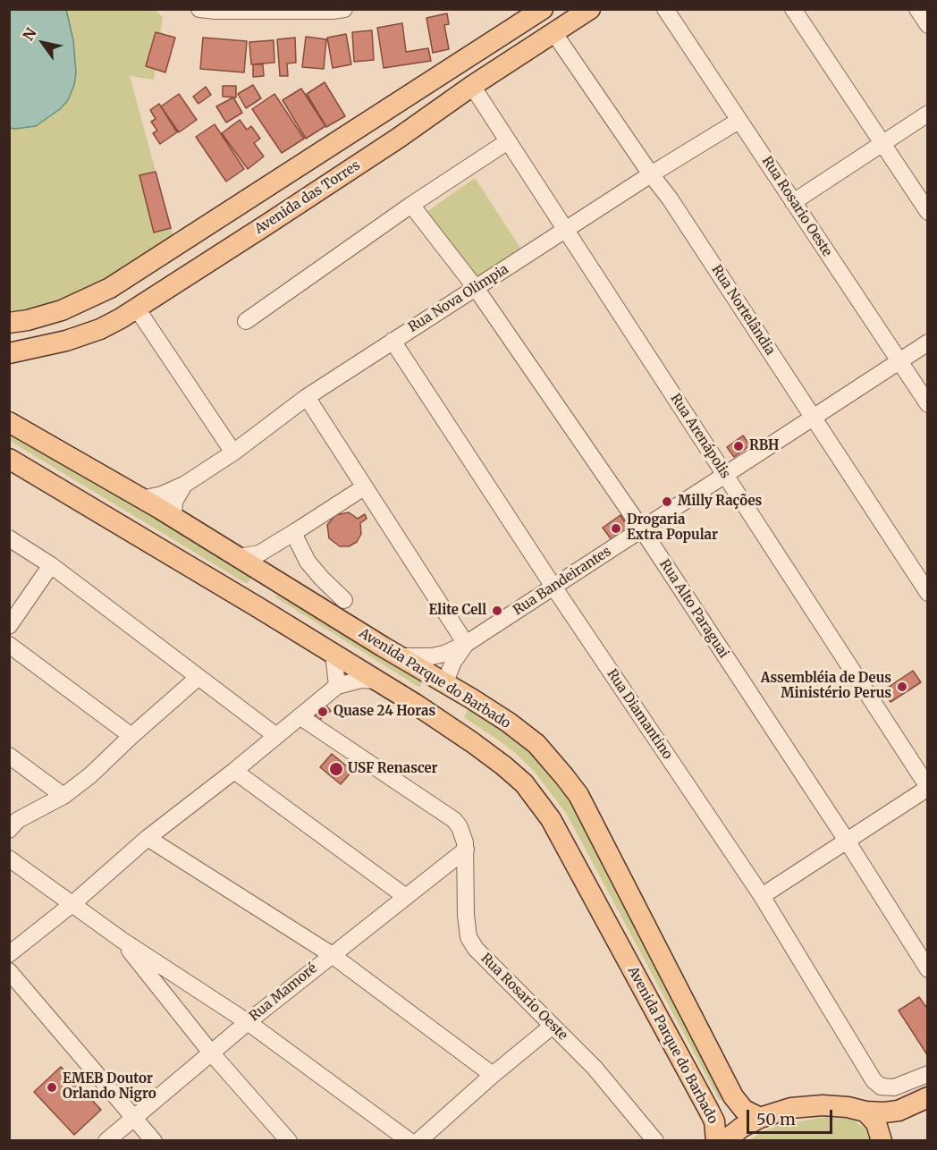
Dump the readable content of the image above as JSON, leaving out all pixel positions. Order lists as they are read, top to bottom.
{
  "streets": {
    "main road": ["Avenida das Torres", "Avenida Parque do Barbado"],
    "street": [
      "Rua Rosario Oeste",
      "Rua Nova Olimpia",
      "Rua Nortelândia",
      "Rua Arenápolis",
      "Rua Bandeirantes",
      "Rua Alto Paraguai",
      "Rua Diamantino",
      "Rua Mamoré"
    ]
  },
  "crossings": [
    ["Avenida das Torres", "Rua Nortelândia"],
    ["Avenida das Torres", "Rua Arenápolis"],
    ["Rua Rosario Oeste", "Rua Nova Olimpia"],
    ["Rua Rosario Oeste", "Rua Bandeirantes"],
    ["Rua Rosario Oeste", "Rua Mamoré"],
    ["Rua Nova Olimpia", "Rua Nortelândia"],
    ["Rua Nova Olimpia", "Rua Arenápolis"],
    ["Rua Nova Olimpia", "Rua Alto Paraguai"],
    ["Rua Nova Olimpia", "Avenida Parque do Barbado"],
    ["Rua Nova Olimpia", "Rua Diamantino"],
    ["Rua Nortelândia", "Rua Bandeirantes"],
    ["Rua Arenápolis", "Rua Bandeirantes"],
    ["Rua Bandeirantes", "Rua Alto Paraguai"],
    ["Rua Bandeirantes", "Avenida Parque do Barbado"],
    ["Rua Bandeirantes", "Rua Diamantino"]
  ],
  "places": [
    "RBH",
    "Milly Rações",
    "Drogaria Extra Popular",
    "Elite Cell",
    "Assembléia de Deus Ministério Perus",
    "Quase 24 Horas",
    "USF Renascer",
    "EMEB Doutor Orlando Nigro"
  ],
  "scale_bar": "50 m",
  "north": "top left"
}
